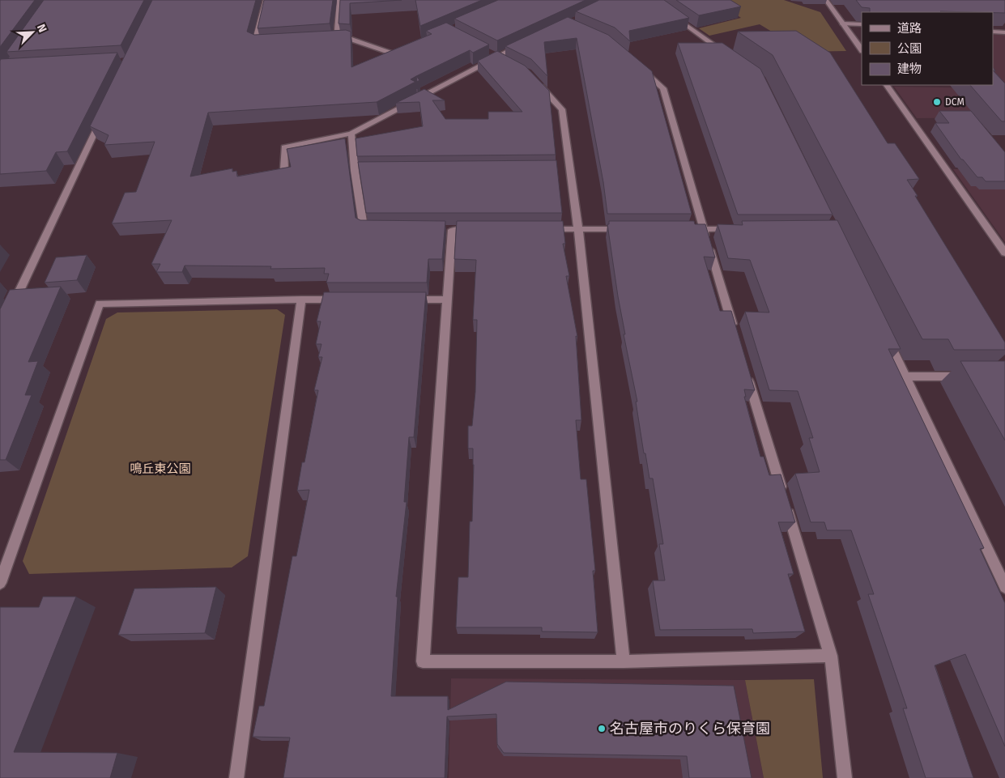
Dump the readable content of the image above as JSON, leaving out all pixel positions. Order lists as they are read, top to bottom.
{
  "parks": ["鳴丘東公園"],
  "places": ["DCM", "名古屋市のりくら保育園"],
  "legend": ["道路", "公園", "建物"],
  "north": "top right"
}
